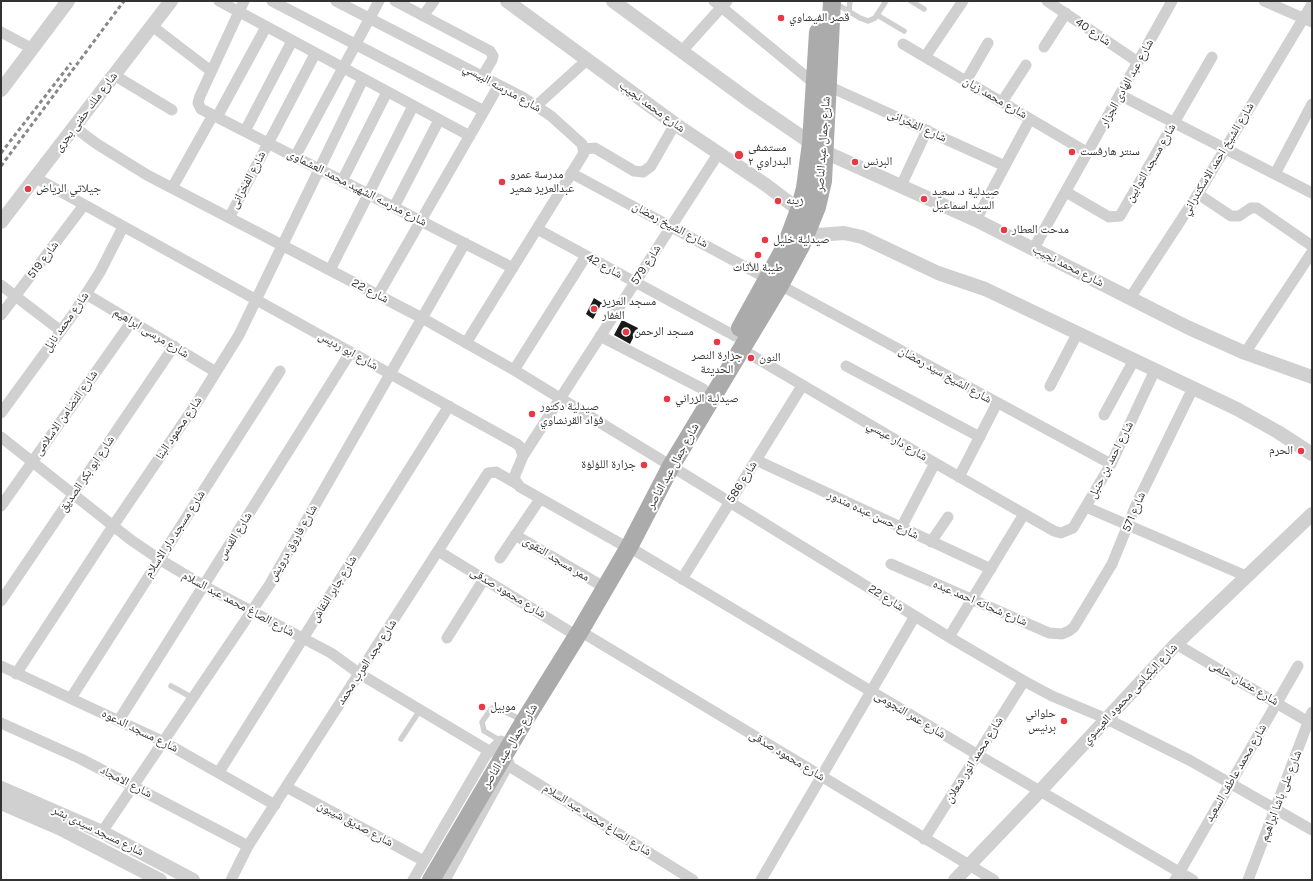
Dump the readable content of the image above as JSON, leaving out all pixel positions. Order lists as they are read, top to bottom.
{
  "streets": {
    "main road": ["شارع جمال عبد الناصر"],
    "street": [
      "شارع 40",
      "شارع عبد الهادى الجزار",
      "شارع مدرسه البيسي",
      "شارع محمد زيان",
      "شارع محمد نجيب",
      "شارع ملك حفنى بحرى",
      "شارع الفخرانى",
      "شارع الشيخ احمد الاسكندراني",
      "شارع مسجد التوابين",
      "شارع مدرسه الشهيد محمد العشماوى",
      "شارع الشيخ رمضان",
      "شارع 519",
      "شارع 579",
      "شارع 42",
      "شارع 22",
      "شارع محمد نايل",
      "شارع مرسى ابراهيم",
      "شارع ابو رديس",
      "شارع الشيخ سيد رمضان",
      "شارع التضامن الاسلامى",
      "شارع محمود البنا",
      "شارع دار عيسي",
      "شارع احمد بن حنبل",
      "شارع ابو بكر الصديق",
      "شارع 586",
      "شارع 571",
      "شارع حسن عبده مندور",
      "شارع مسجد دار الاسلام",
      "شارع القدس",
      "شارع فاروق درويش",
      "ممر مسجد التقوى",
      "شارع جابر النقاش",
      "شارع محمود صدقى",
      "شارع شحاته احمد عبده",
      "شارع الصاغ محمد عبد السلام",
      "شارع مجد العرب محمد",
      "شارع عثمان حلمى",
      "شارع البكباشى محمود العيسوي",
      "شارع عمر النجومى",
      "شارع مسجد الدعوه",
      "شارع محمد انور شعلان",
      "شارع محمد عاطف السعيد",
      "شارع الامجاد",
      "شارع على باشا ابراهيم",
      "شارع صديق شيبون",
      "شارع مسجد سيدى بشر"
    ]
  },
  "crossings": [
    ["شارع 40", "شارع عبد الهادى الجزار"],
    ["شارع عبد الهادى الجزار", "شارع محمد زيان"],
    ["شارع عبد الهادى الجزار", "شارع محمد نجيب"],
    ["شارع عبد الهادى الجزار", "شارع مسجد التوابين"],
    ["شارع محمد نجيب", "شارع جمال عبد الناصر"],
    ["شارع محمد نجيب", "شارع الشيخ احمد الاسكندراني"],
    ["شارع محمد نجيب", "شارع 579"],
    ["شارع ملك حفنى بحرى", "شارع 22"],
    ["شارع ملك حفنى بحرى", "شارع ابو رديس"],
    ["شارع الفخرانى", "شارع جمال عبد الناصر"],
    ["شارع الفخرانى", "شارع مدرسه الشهيد محمد العشماوى"],
    ["شارع الفخرانى", "شارع 22"],
    ["شارع جمال عبد الناصر", "شارع الشيخ رمضان"],
    ["شارع جمال عبد الناصر", "شارع 42"],
    ["شارع جمال عبد الناصر", "شارع 22"],
    ["شارع جمال عبد الناصر", "شارع الشيخ سيد رمضان"],
    ["شارع جمال عبد الناصر", "شارع دار عيسي"],
    ["شارع جمال عبد الناصر", "ممر مسجد التقوى"],
    ["شارع جمال عبد الناصر", "شارع محمود صدقى"],
    ["شارع جمال عبد الناصر", "شارع الصاغ محمد عبد السلام"],
    ["شارع جمال عبد الناصر", "شارع عمر النجومى"],
    ["شارع مدرسه الشهيد محمد العشماوى", "شارع محمود البنا"],
    ["شارع مدرسه الشهيد محمد العشماوى", "شارع فاروق درويش"],
    ["شارع الشيخ رمضان", "شارع 579"],
    ["شارع الشيخ رمضان", "شارع الشيخ سيد رمضان"],
    ["شارع 519", "شارع ابو رديس"],
    ["شارع 579", "شارع 42"],
    ["شارع 579", "شارع 22"],
    ["شارع 579", "شارع ابو رديس"],
    ["شارع 42", "شارع دار عيسي"],
    ["شارع 22", "شارع محمود البنا"],
    ["شارع 22", "شارع 586"],
    ["شارع 22", "شارع فاروق درويش"],
    ["شارع 22", "شارع البكباشى محمود العيسوي"],
    ["شارع 22", "شارع محمد انور شعلان"],
    ["شارع 22", "شارع محمد عاطف السعيد"],
    ["شارع 22", "شارع على باشا ابراهيم"],
    ["شارع محمد نايل", "شارع مرسى ابراهيم"],
    ["شارع محمد نايل", "شارع ابو رديس"],
    ["شارع مرسى ابراهيم", "شارع التضامن الاسلامى"],
    ["شارع مرسى ابراهيم", "شارع محمود البنا"],
    ["شارع مرسى ابراهيم", "شارع ابو بكر الصديق"],
    ["شارع ابو رديس", "شارع محمود البنا"],
    ["شارع ابو رديس", "شارع القدس"],
    ["شارع ابو رديس", "شارع فاروق درويش"],
    ["شارع ابو رديس", "شارع جابر النقاش"],
    ["شارع الشيخ سيد رمضان", "شارع احمد بن حنبل"],
    ["شارع التضامن الاسلامى", "شارع الصاغ محمد عبد السلام"],
    ["شارع محمود البنا", "شارع الصاغ محمد عبد السلام"],
    ["شارع محمود البنا", "شارع مسجد الدعوه"],
    ["شارع دار عيسي", "شارع احمد بن حنبل"],
    ["شارع دار عيسي", "شارع 586"],
    ["شارع ابو بكر الصديق", "شارع الصاغ محمد عبد السلام"],
    ["شارع 586", "شارع حسن عبده مندور"],
    ["شارع 586", "شارع عمر النجومى"],
    ["شارع 571", "شارع شحاته احمد عبده"],
    ["شارع مسجد دار الاسلام", "شارع الصاغ محمد عبد السلام"],
    ["شارع مسجد دار الاسلام", "شارع مسجد الدعوه"],
    ["شارع القدس", "شارع الصاغ محمد عبد السلام"],
    ["شارع القدس", "شارع مسجد الدعوه"],
    ["شارع فاروق درويش", "شارع الصاغ محمد عبد السلام"],
    ["شارع فاروق درويش", "شارع مسجد الدعوه"],
    ["شارع فاروق درويش", "شارع الامجاد"],
    ["شارع فاروق درويش", "شارع مسجد سيدى بشر"],
    ["شارع جابر النقاش", "شارع الصاغ محمد عبد السلام"],
    ["شارع جابر النقاش", "شارع مسجد الدعوه"],
    ["شارع محمود صدقى", "شارع مجد العرب محمد"],
    ["شارع محمود صدقى", "شارع البكباشى محمود العيسوي"],
    ["شارع محمود صدقى", "شارع محمد انور شعلان"],
    ["شارع الصاغ محمد عبد السلام", "شارع مجد العرب محمد"],
    ["شارع مجد العرب محمد", "شارع مسجد الدعوه"],
    ["شارع مجد العرب محمد", "شارع الامجاد"],
    ["شارع مجد العرب محمد", "شارع صديق شيبون"],
    ["شارع عثمان حلمى", "شارع البكباشى محمود العيسوي"],
    ["شارع عثمان حلمى", "شارع محمد عاطف السعيد"],
    ["شارع عثمان حلمى", "شارع على باشا ابراهيم"],
    ["شارع البكباشى محمود العيسوي", "شارع عمر النجومى"],
    ["شارع عمر النجومى", "شارع محمد انور شعلان"],
    ["شارع عمر النجومى", "شارع محمد عاطف السعيد"]
  ],
  "places": [
    "قصر الفيشاوي",
    "سنتر هارفست",
    "مستشفى البدراوي ٢",
    "البرنس",
    "مدرسة عمرو عبدالعزيز شعير",
    "جيلاتي الرياض",
    "صيدلية د. سعيد السيد اسماعيل",
    "زينه",
    "مدحت العطار",
    "صيدلية خليل",
    "طيبة للأثاث",
    "مسجد العزيز الغفار",
    "مسجد الرحمن",
    "جزارة النصر الحديثة",
    "النون",
    "صيدلية الزراني",
    "صيدلية دكتور فؤاد القرنشاوي",
    "الحرم",
    "جزارة اللؤلؤة",
    "موبيل",
    "حلواني برنيس"
  ]
}
